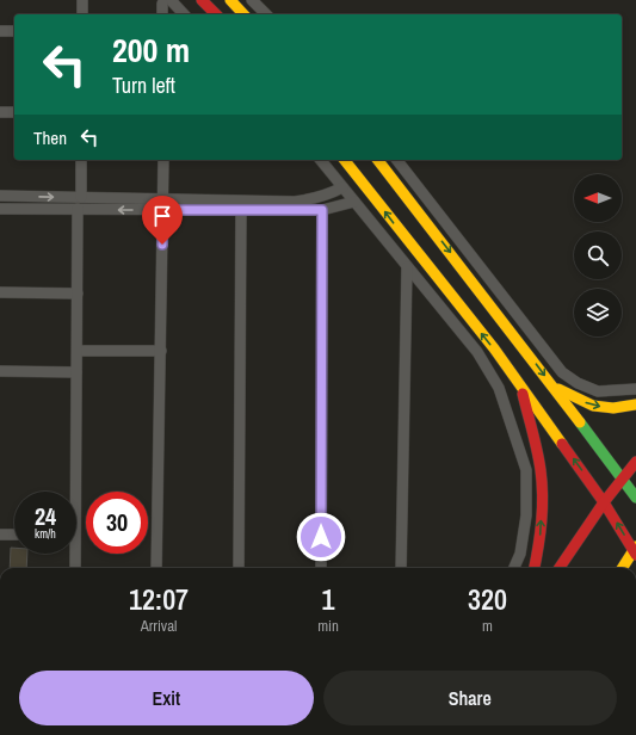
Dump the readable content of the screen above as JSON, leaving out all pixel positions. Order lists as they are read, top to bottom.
{
  "north": "left",
  "page": {
    "turn": ["200 m", "Turn left"],
    "then": "Then",
    "speed": "24 km/h",
    "limit": "30",
    "eta": [
      "12:07",
      "Arrival",
      "1",
      "min",
      "320",
      "m"
    ],
    "buttons": ["Exit", "Share"]
  }
}
